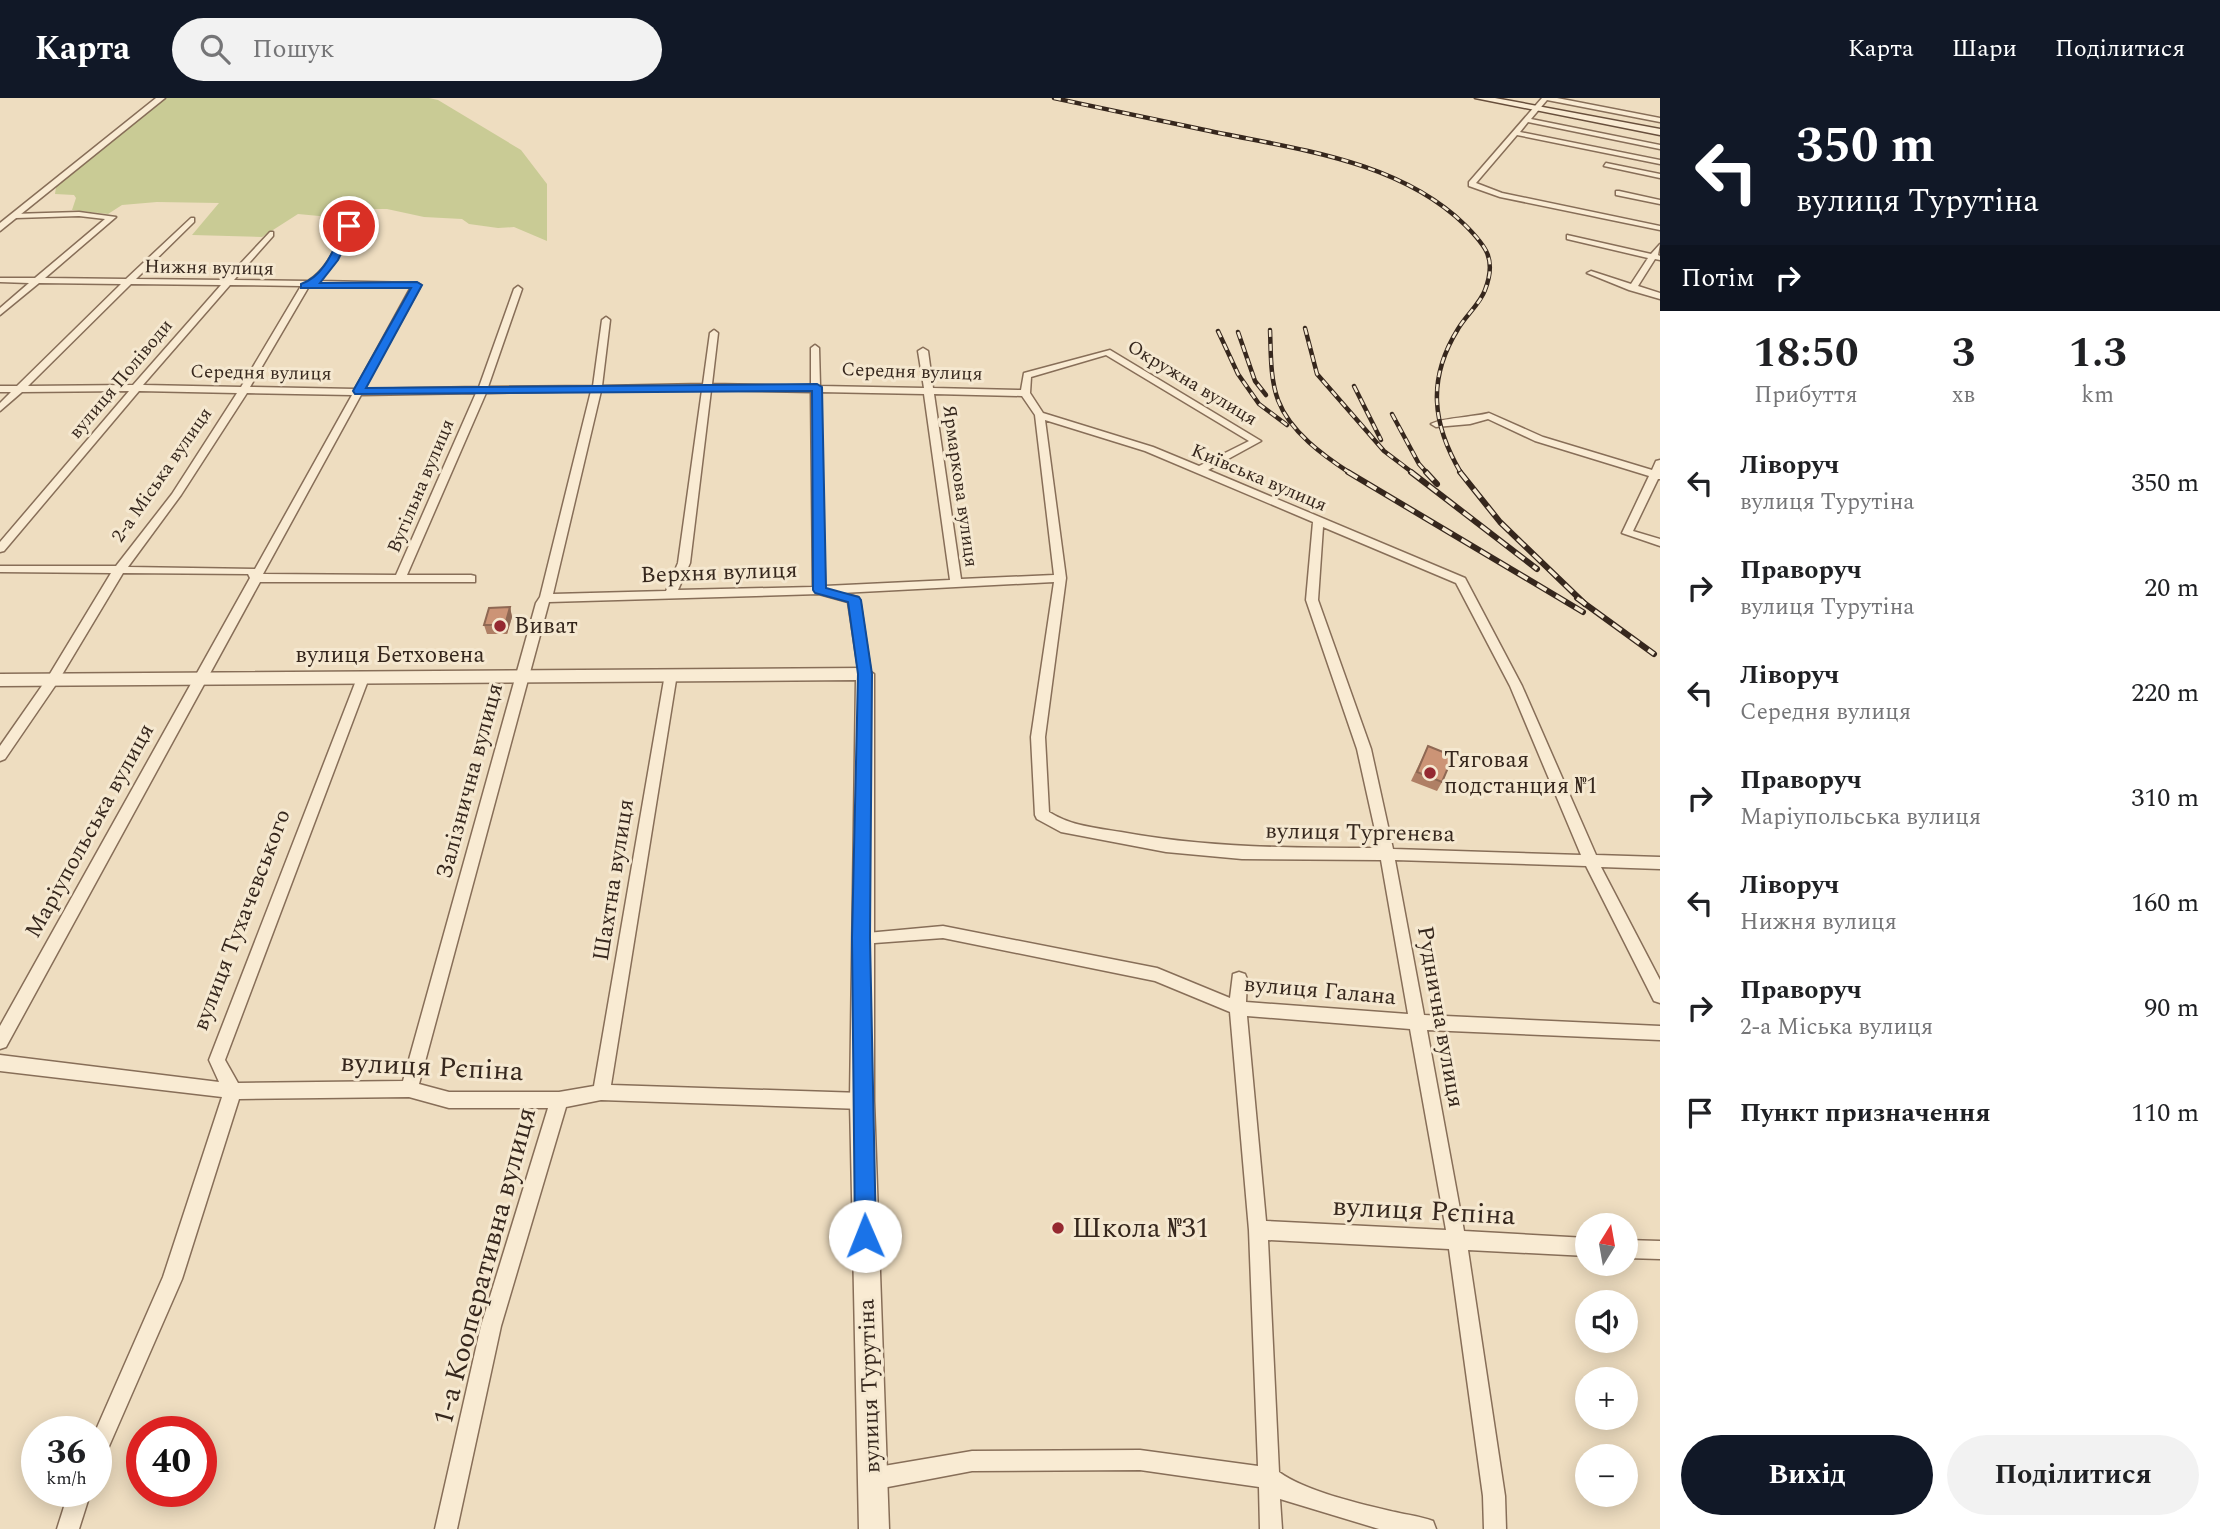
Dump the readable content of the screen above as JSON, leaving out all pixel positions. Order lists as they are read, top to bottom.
{
  "streets": {
    "street": [
      "Нижня вулиця",
      "Середня вулиця",
      "вулиця Поліводи",
      "Окружна вулиця",
      "2-а Міська вулиця",
      "Київська вулиця",
      "Вугільна вулиця",
      "Ярмаркова вулиця",
      "Верхня вулиця",
      "вулиця Бетховена",
      "Залізнична вулиця",
      "Маріупольська вулиця",
      "вулиця Тургенєва",
      "Шахтна вулиця",
      "вулиця Тухачевського",
      "вулиця Галана",
      "Руднична вулиця",
      "вулиця Рєпіна",
      "1-а Кооперативна вулиця",
      "вулиця Турутіна"
    ]
  },
  "crossings": [
    ["Нижня вулиця", "Середня вулиця"],
    ["Нижня вулиця", "вулиця Поліводи"],
    ["Нижня вулиця", "2-а Міська вулиця"],
    ["Середня вулиця", "вулиця Поліводи"],
    ["Середня вулиця", "Окружна вулиця"],
    ["Середня вулиця", "2-а Міська вулиця"],
    ["Середня вулиця", "Вугільна вулиця"],
    ["Середня вулиця", "Ярмаркова вулиця"],
    ["Середня вулиця", "Залізнична вулиця"],
    ["Окружна вулиця", "Київська вулиця"],
    ["2-а Міська вулиця", "вулиця Бетховена"],
    ["Київська вулиця", "вулиця Тургенєва"],
    ["Київська вулиця", "Руднична вулиця"],
    ["Ярмаркова вулиця", "Верхня вулиця"],
    ["Верхня вулиця", "Залізнична вулиця"],
    ["Верхня вулиця", "вулиця Тургенєва"],
    ["Верхня вулиця", "вулиця Турутіна"],
    ["вулиця Бетховена", "Залізнична вулиця"],
    ["вулиця Бетховена", "Маріупольська вулиця"],
    ["вулиця Бетховена", "Шахтна вулиця"],
    ["вулиця Бетховена", "вулиця Тухачевського"],
    ["вулиця Бетховена", "вулиця Турутіна"],
    ["Залізнична вулиця", "вулиця Рєпіна"],
    ["вулиця Тургенєва", "Руднична вулиця"],
    ["Шахтна вулиця", "вулиця Рєпіна"],
    ["вулиця Тухачевського", "вулиця Рєпіна"],
    ["вулиця Галана", "Руднична вулиця"],
    ["вулиця Галана", "вулиця Турутіна"],
    ["Руднична вулиця", "вулиця Рєпіна"],
    ["вулиця Рєпіна", "1-а Кооперативна вулиця"],
    ["вулиця Рєпіна", "вулиця Турутіна"]
  ],
  "places": ["Виват", "Тяговая подстанция №1", "Школа №31"],
  "north": "top",
  "page": {
    "header": "Карта",
    "search": "Пошук",
    "nav": ["Карта", "Шари", "Поділитися"],
    "turn": ["350 m", "вулиця Турутіна"],
    "then": "Потім",
    "eta": [
      "18:50",
      "Прибуття",
      "3",
      "хв",
      "1.3",
      "km"
    ],
    "list": [
      {
        "name": "Ліворуч",
        "note": "вулиця Турутіна",
        "value": "350 m"
      },
      {
        "name": "Праворуч",
        "note": "вулиця Турутіна",
        "value": "20 m"
      },
      {
        "name": "Ліворуч",
        "note": "Середня вулиця",
        "value": "220 m"
      },
      {
        "name": "Праворуч",
        "note": "Маріупольська вулиця",
        "value": "310 m"
      },
      {
        "name": "Ліворуч",
        "note": "Нижня вулиця",
        "value": "160 m"
      },
      {
        "name": "Праворуч",
        "note": "2-а Міська вулиця",
        "value": "90 m"
      },
      {
        "name": "Пункт призначення",
        "value": "110 m"
      }
    ],
    "map_buttons": ["+", "−"],
    "speed": "36 km/h",
    "limit": "40",
    "buttons": ["Вихід", "Поділитися"]
  }
}
